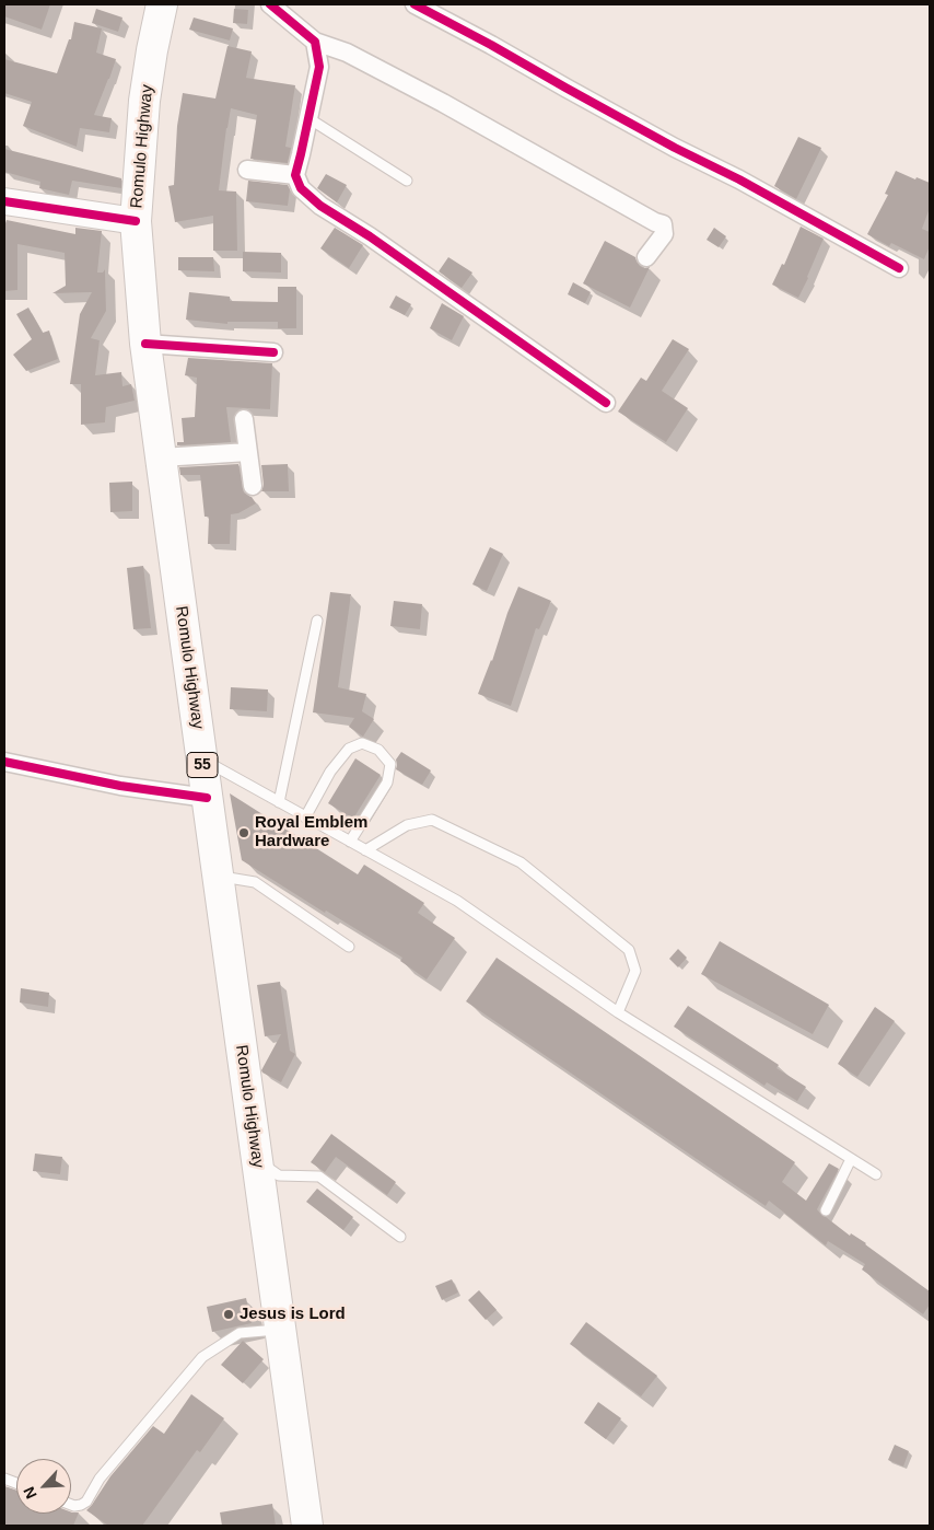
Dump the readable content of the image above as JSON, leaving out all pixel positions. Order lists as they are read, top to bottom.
{
  "streets": {
    "highway": ["Romulo Highway", "55"]
  },
  "places": ["Royal Emblem Hardware", "Jesus is Lord"],
  "north": "bottom left"
}
